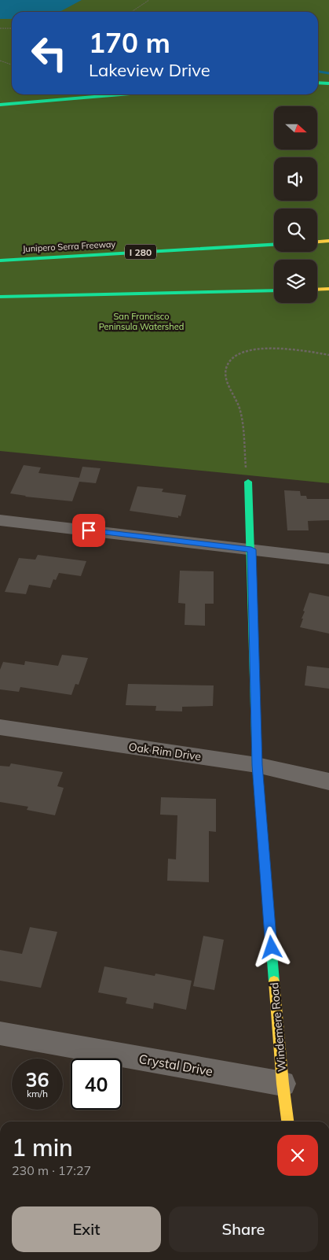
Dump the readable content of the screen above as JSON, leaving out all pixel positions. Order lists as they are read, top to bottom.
{
  "streets": {
    "main road": ["Junipero Serra Freeway", "I 280", "Windemere Road"],
    "street": ["Oak Rim Drive", "Crystal Drive"]
  },
  "crossings": [
    ["Oak Rim Drive", "Windemere Road"],
    ["Windemere Road", "Crystal Drive"]
  ],
  "parks": ["San Francisco Peninsula Watershed"],
  "north": "right",
  "page": {
    "turn": ["170 m", "Lakeview Drive"],
    "speed": "36 km/h",
    "limit": "40",
    "heading": ["1 min", "230 m · 17:27"],
    "buttons": ["Exit", "Share"]
  }
}
